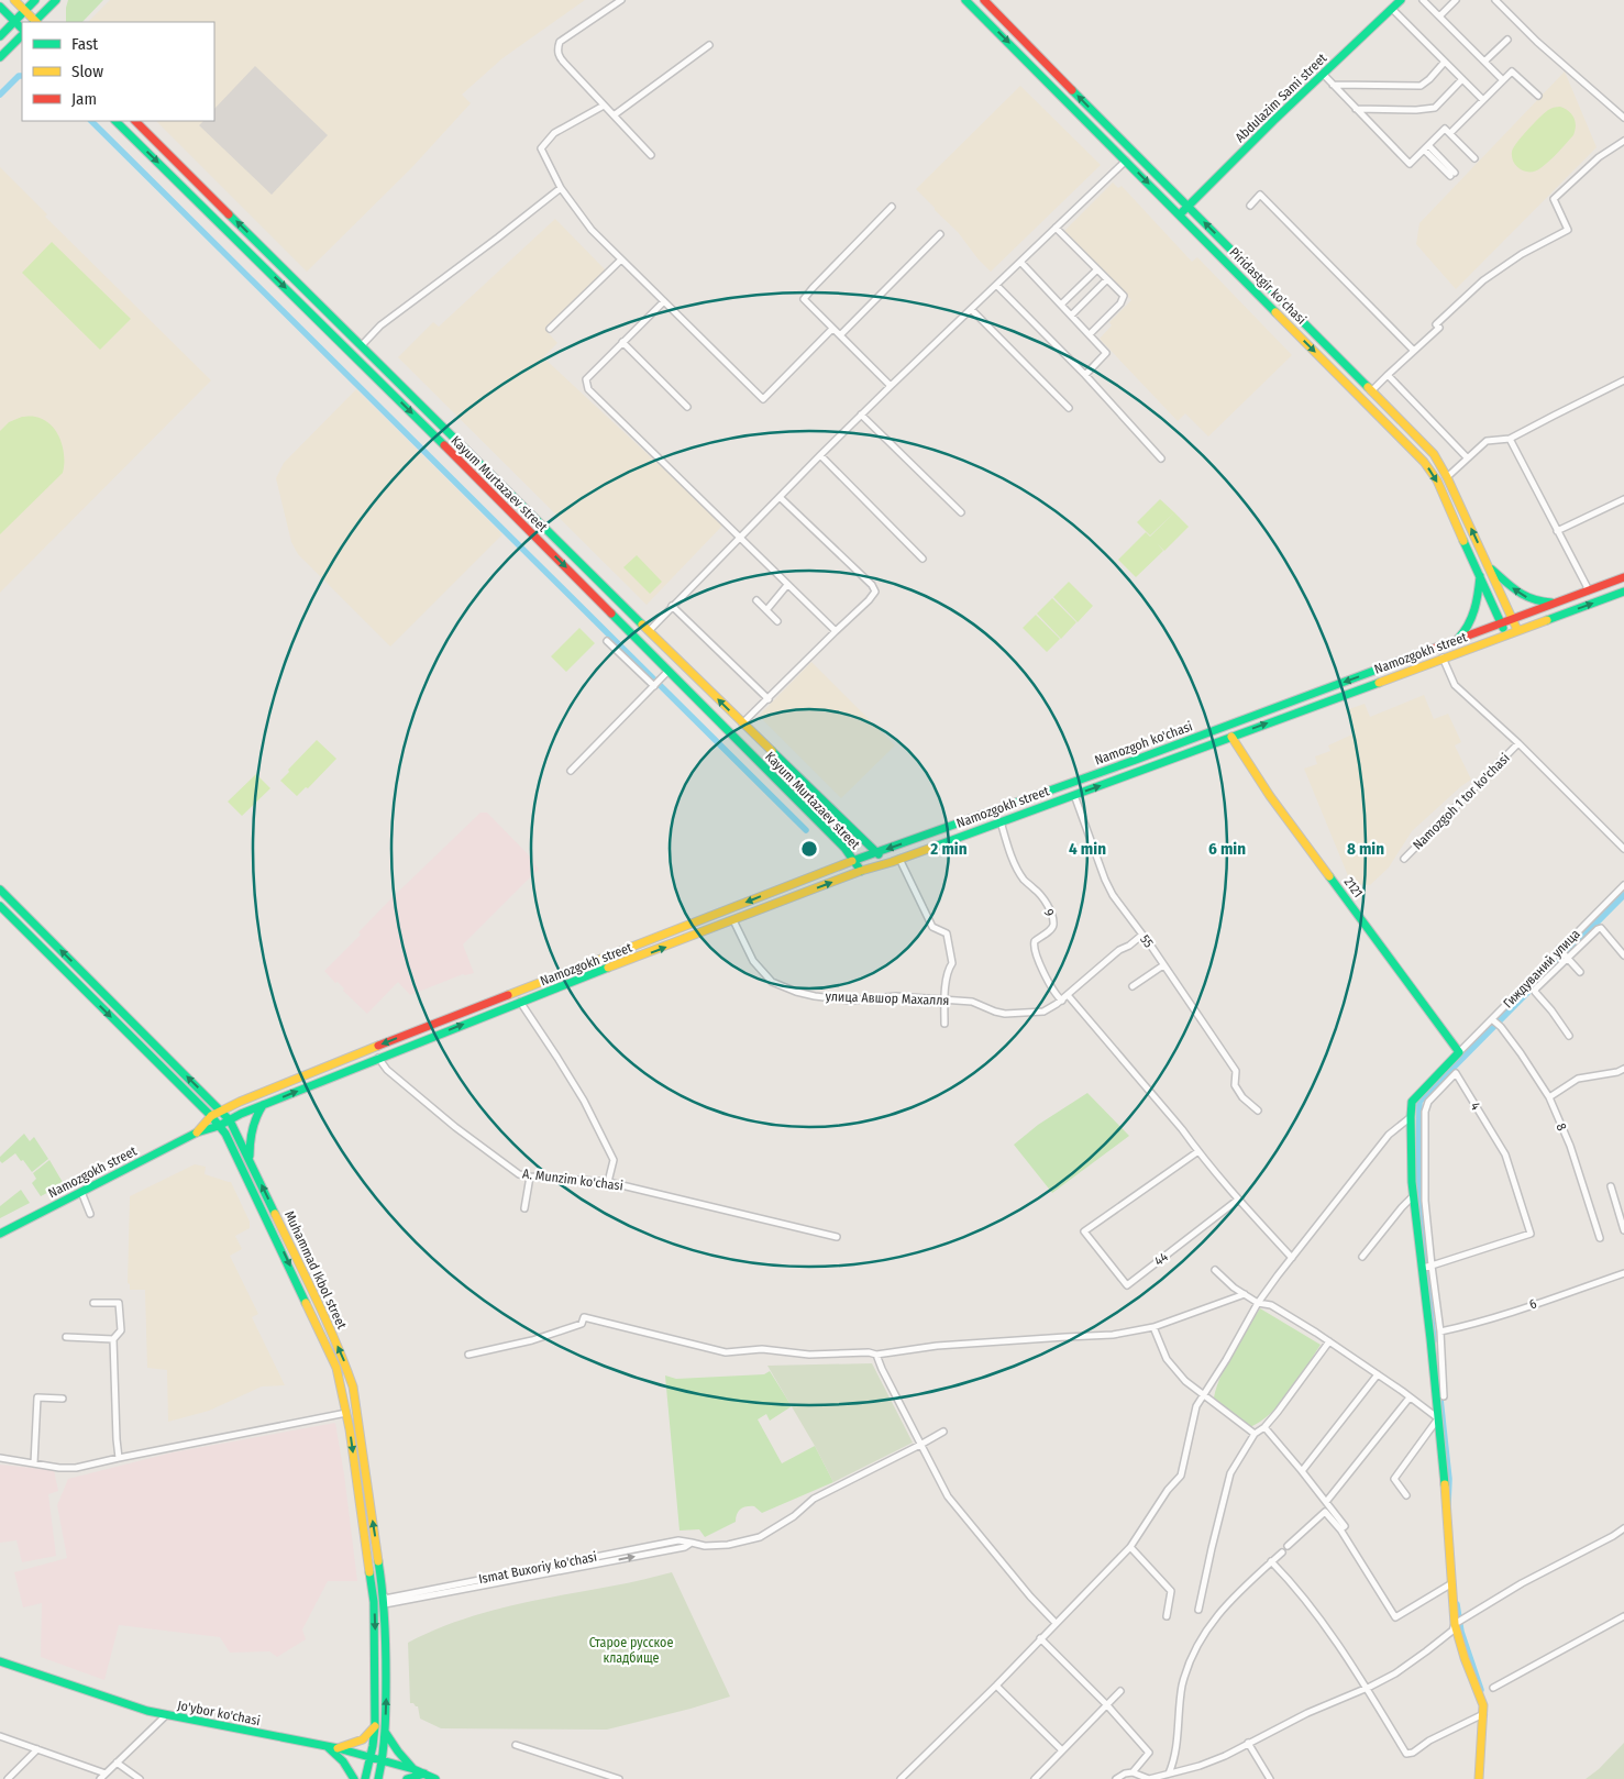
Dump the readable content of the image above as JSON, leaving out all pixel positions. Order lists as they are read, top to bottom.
{
  "streets": {
    "main road": [
      "Abdulazim Sami street",
      "Piridastgir ko'chasi",
      "Kayum Murtazaev street",
      "Namozgokh street",
      "Namozgoh ko'chasi",
      "2121",
      "Muhammad Ikbol street",
      "Jo'ybor ko'chasi"
    ],
    "street": [
      "Namozgoh 1 tor ko'chasi",
      "9",
      "55",
      "Гиждуваний улица",
      "улица Авшор Махалля",
      "4",
      "8",
      "A. Munzim ko'chasi",
      "44",
      "6",
      "Ismat Buxoriy ko'chasi"
    ]
  },
  "crossings": [
    ["Abdulazim Sami street", "Piridastgir ko'chasi"],
    ["Piridastgir ko'chasi", "Namozgokh street"],
    ["Kayum Murtazaev street", "Namozgokh street"],
    ["Kayum Murtazaev street", "Namozgoh ko'chasi"],
    ["Namozgokh street", "Namozgoh ko'chasi"],
    ["Namozgokh street", "2121"],
    ["Namozgokh street", "9"],
    ["Namozgokh street", "55"],
    ["Namozgokh street", "улица Авшор Махалля"],
    ["Namozgokh street", "A. Munzim ko'chasi"],
    ["Namozgoh ko'chasi", "Muhammad Ikbol street"],
    ["2121", "Гиждуваний улица"],
    ["9", "улица Авшор Махалля"],
    ["55", "улица Авшор Махалля"],
    ["Гиждуваний улица", "8"],
    ["Muhammad Ikbol street", "Ismat Buxoriy ko'chasi"],
    ["Muhammad Ikbol street", "Jo'ybor ko'chasi"]
  ],
  "one_way": ["Namozgokh street", "Namozgoh ko'chasi"],
  "parks": ["Старое русское кладбище"],
  "legend": ["Fast", "Slow", "Jam"],
  "rings": [
    "2 min",
    "4 min",
    "6 min",
    "8 min"
  ]
}
